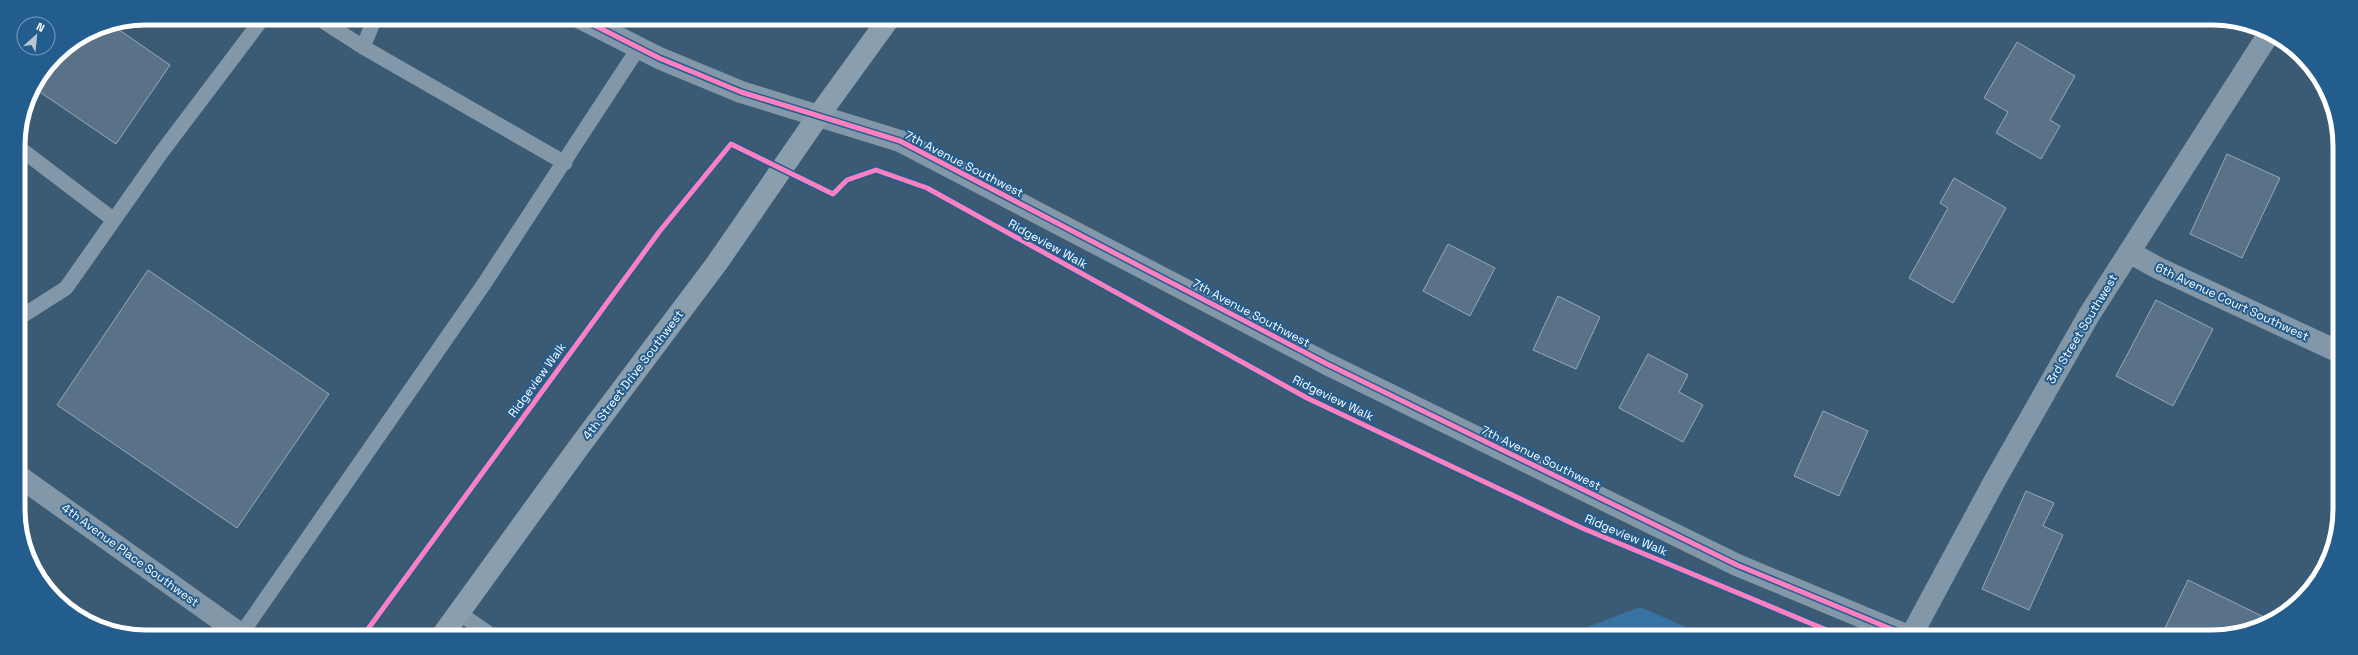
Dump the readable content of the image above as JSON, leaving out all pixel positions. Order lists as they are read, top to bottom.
{
  "streets": {
    "main road": ["4th Street Drive Southwest"],
    "street": [
      "7th Avenue Southwest",
      "6th Avenue Court Southwest",
      "3rd Street Southwest",
      "4th Avenue Place Southwest"
    ],
    "cycle path": ["Ridgeview Walk"]
  },
  "crossings": [
    ["7th Avenue Southwest", "4th Street Drive Southwest"],
    ["6th Avenue Court Southwest", "3rd Street Southwest"]
  ],
  "north": "top right"
}
